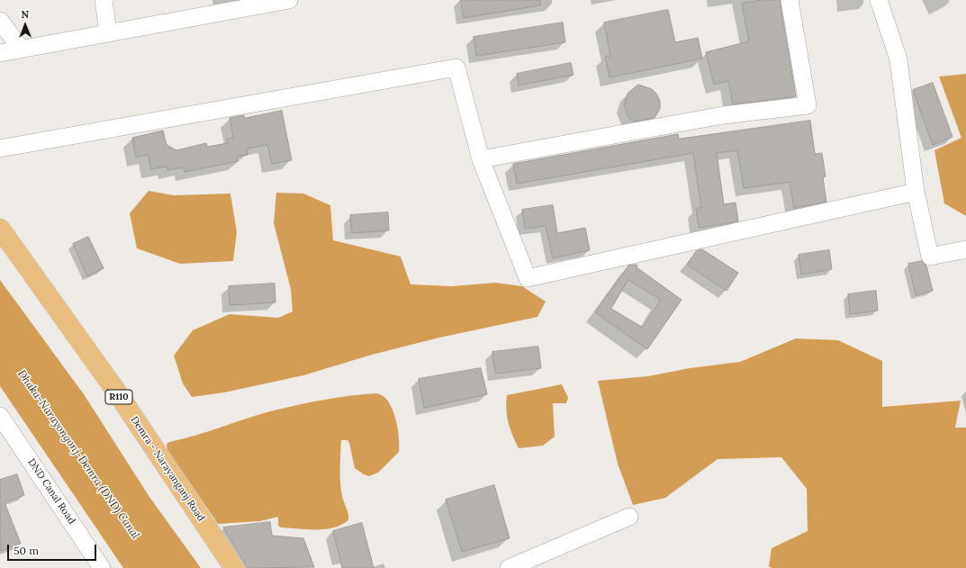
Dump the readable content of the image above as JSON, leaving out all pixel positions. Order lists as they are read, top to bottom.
{
  "streets": {
    "main road": ["R110", "Demra - Narayanganj Road"],
    "street": ["DND Canal Road"]
  },
  "water": ["Dhaka-Narayongonj-Demra (DND) Canal"],
  "scale_bar": "50 m",
  "north": "top"
}
